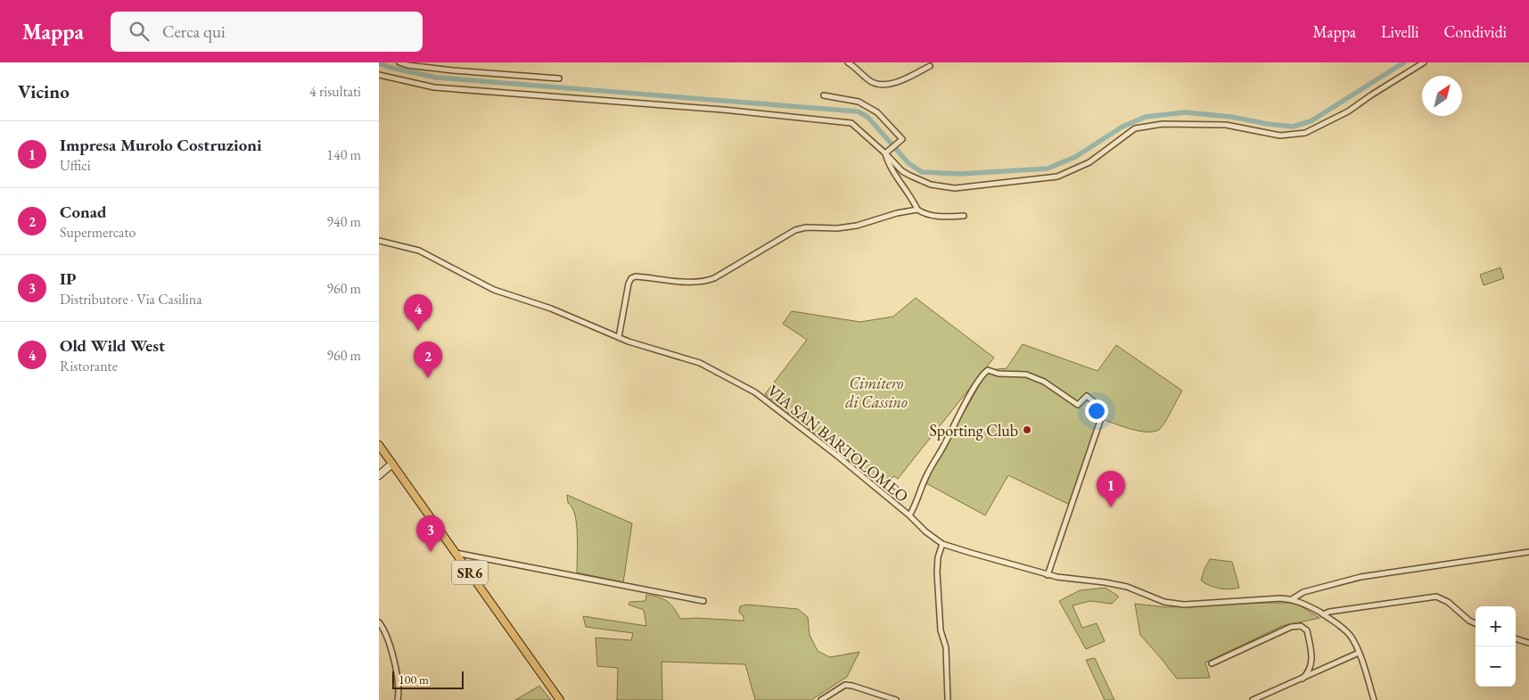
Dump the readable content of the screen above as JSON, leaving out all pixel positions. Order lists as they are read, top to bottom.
{
  "streets": {
    "main road": ["SR6"],
    "street": ["VIA SAN BARTOLOMEO"]
  },
  "parks": ["Cimitero di Cassino"],
  "places": ["Sporting Club"],
  "scale_bar": "100 m",
  "north": "top right",
  "page": {
    "header": "Mappa",
    "search": "Cerca qui",
    "nav": ["Mappa", "Livelli", "Condividi"],
    "heading": ["Vicino", "4 risultati"],
    "list": [
      {
        "mark": "1",
        "name": "Impresa Murolo Costruzioni",
        "note": "Uffici",
        "value": "140 m"
      },
      {
        "mark": "2",
        "name": "Conad",
        "note": "Supermercato",
        "value": "940 m"
      },
      {
        "mark": "3",
        "name": "IP",
        "note": "Distributore · Via Casilina",
        "value": "960 m"
      },
      {
        "mark": "4",
        "name": "Old Wild West",
        "note": "Ristorante",
        "value": "960 m"
      }
    ],
    "pins": [
      "4",
      "2",
      "1",
      "3"
    ],
    "map_buttons": ["+", "−"],
    "scale": "100 m"
  }
}
